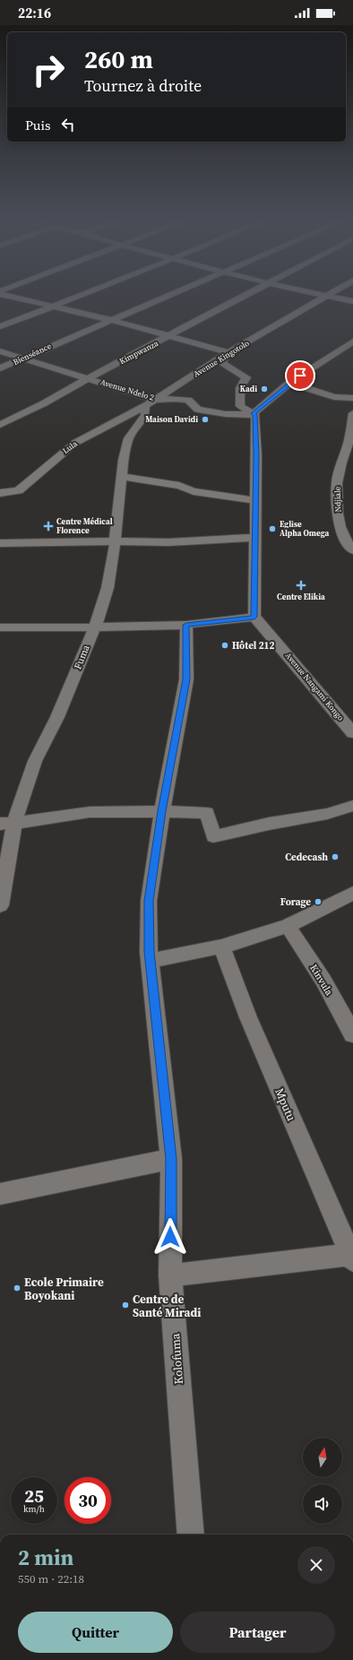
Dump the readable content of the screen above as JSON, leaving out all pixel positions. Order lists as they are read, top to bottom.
{
  "streets": {
    "street": [
      "Kimpwanza",
      "Bienséance",
      "Avenue Kingotolo",
      "Avenue Ndelo 2",
      "Lula",
      "Ndjiale",
      "Fuma",
      "Avenue Nangami Kongo",
      "Kinvula",
      "Mputu",
      "Kolofuma"
    ]
  },
  "crossings": [
    ["Kimpwanza", "Avenue Ndelo 2"],
    ["Bienséance", "Avenue Ndelo 2"],
    ["Avenue Kingotolo", "Avenue Ndelo 2"],
    ["Avenue Kingotolo", "Lula"],
    ["Avenue Kingotolo", "Fuma"],
    ["Avenue Ndelo 2", "Lula"],
    ["Avenue Ndelo 2", "Fuma"],
    ["Lula", "Fuma"]
  ],
  "places": {
    "other": [
      "Kadi",
      "Maison Davidi",
      "Eglise Alpha Omega",
      "Hôtel 212",
      "Cedecash",
      "Forage",
      "Ecole Primaire Boyokani",
      "Centre de Santé Miradi"
    ],
    "health": ["Centre Médical Florence", "Centre Elikia"]
  },
  "north": "top",
  "page": {
    "status": "22:16",
    "turn": ["260 m", "Tournez à droite"],
    "then": "Puis",
    "speed": "25 km/h",
    "limit": "30",
    "heading": ["2 min", "550 m · 22:18"],
    "buttons": ["Quitter", "Partager"]
  }
}
